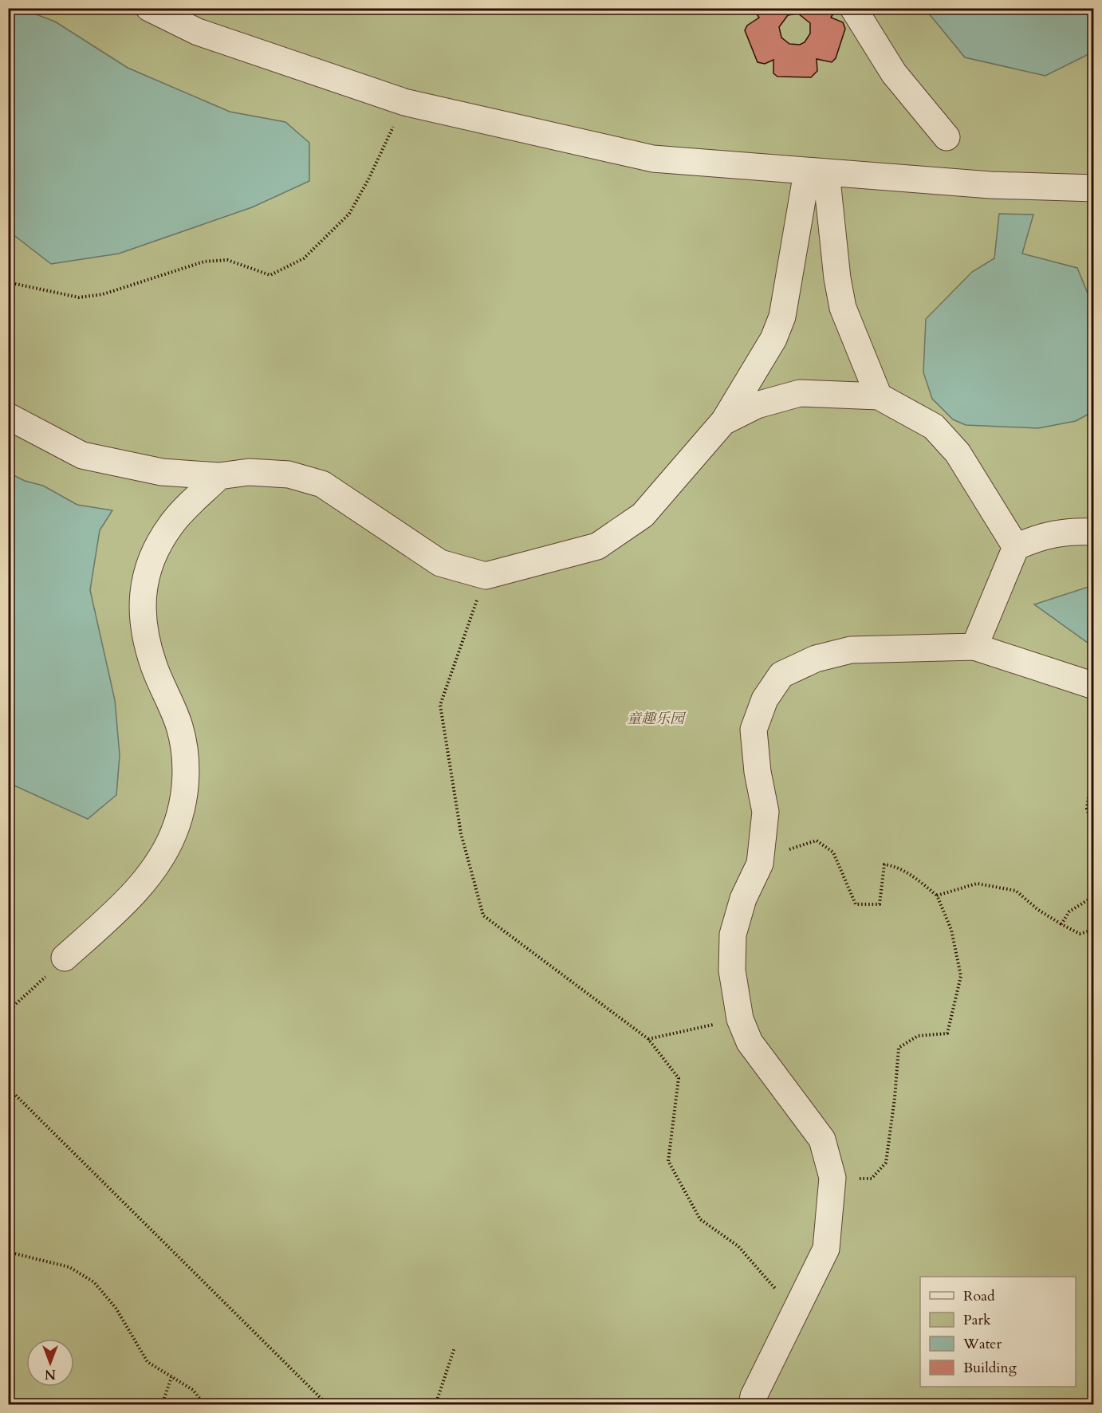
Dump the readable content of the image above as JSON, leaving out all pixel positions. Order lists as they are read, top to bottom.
{
  "parks": ["童趣乐园"],
  "legend": [
    "Road",
    "Park",
    "Water",
    "Building"
  ],
  "north": "bottom"
}
